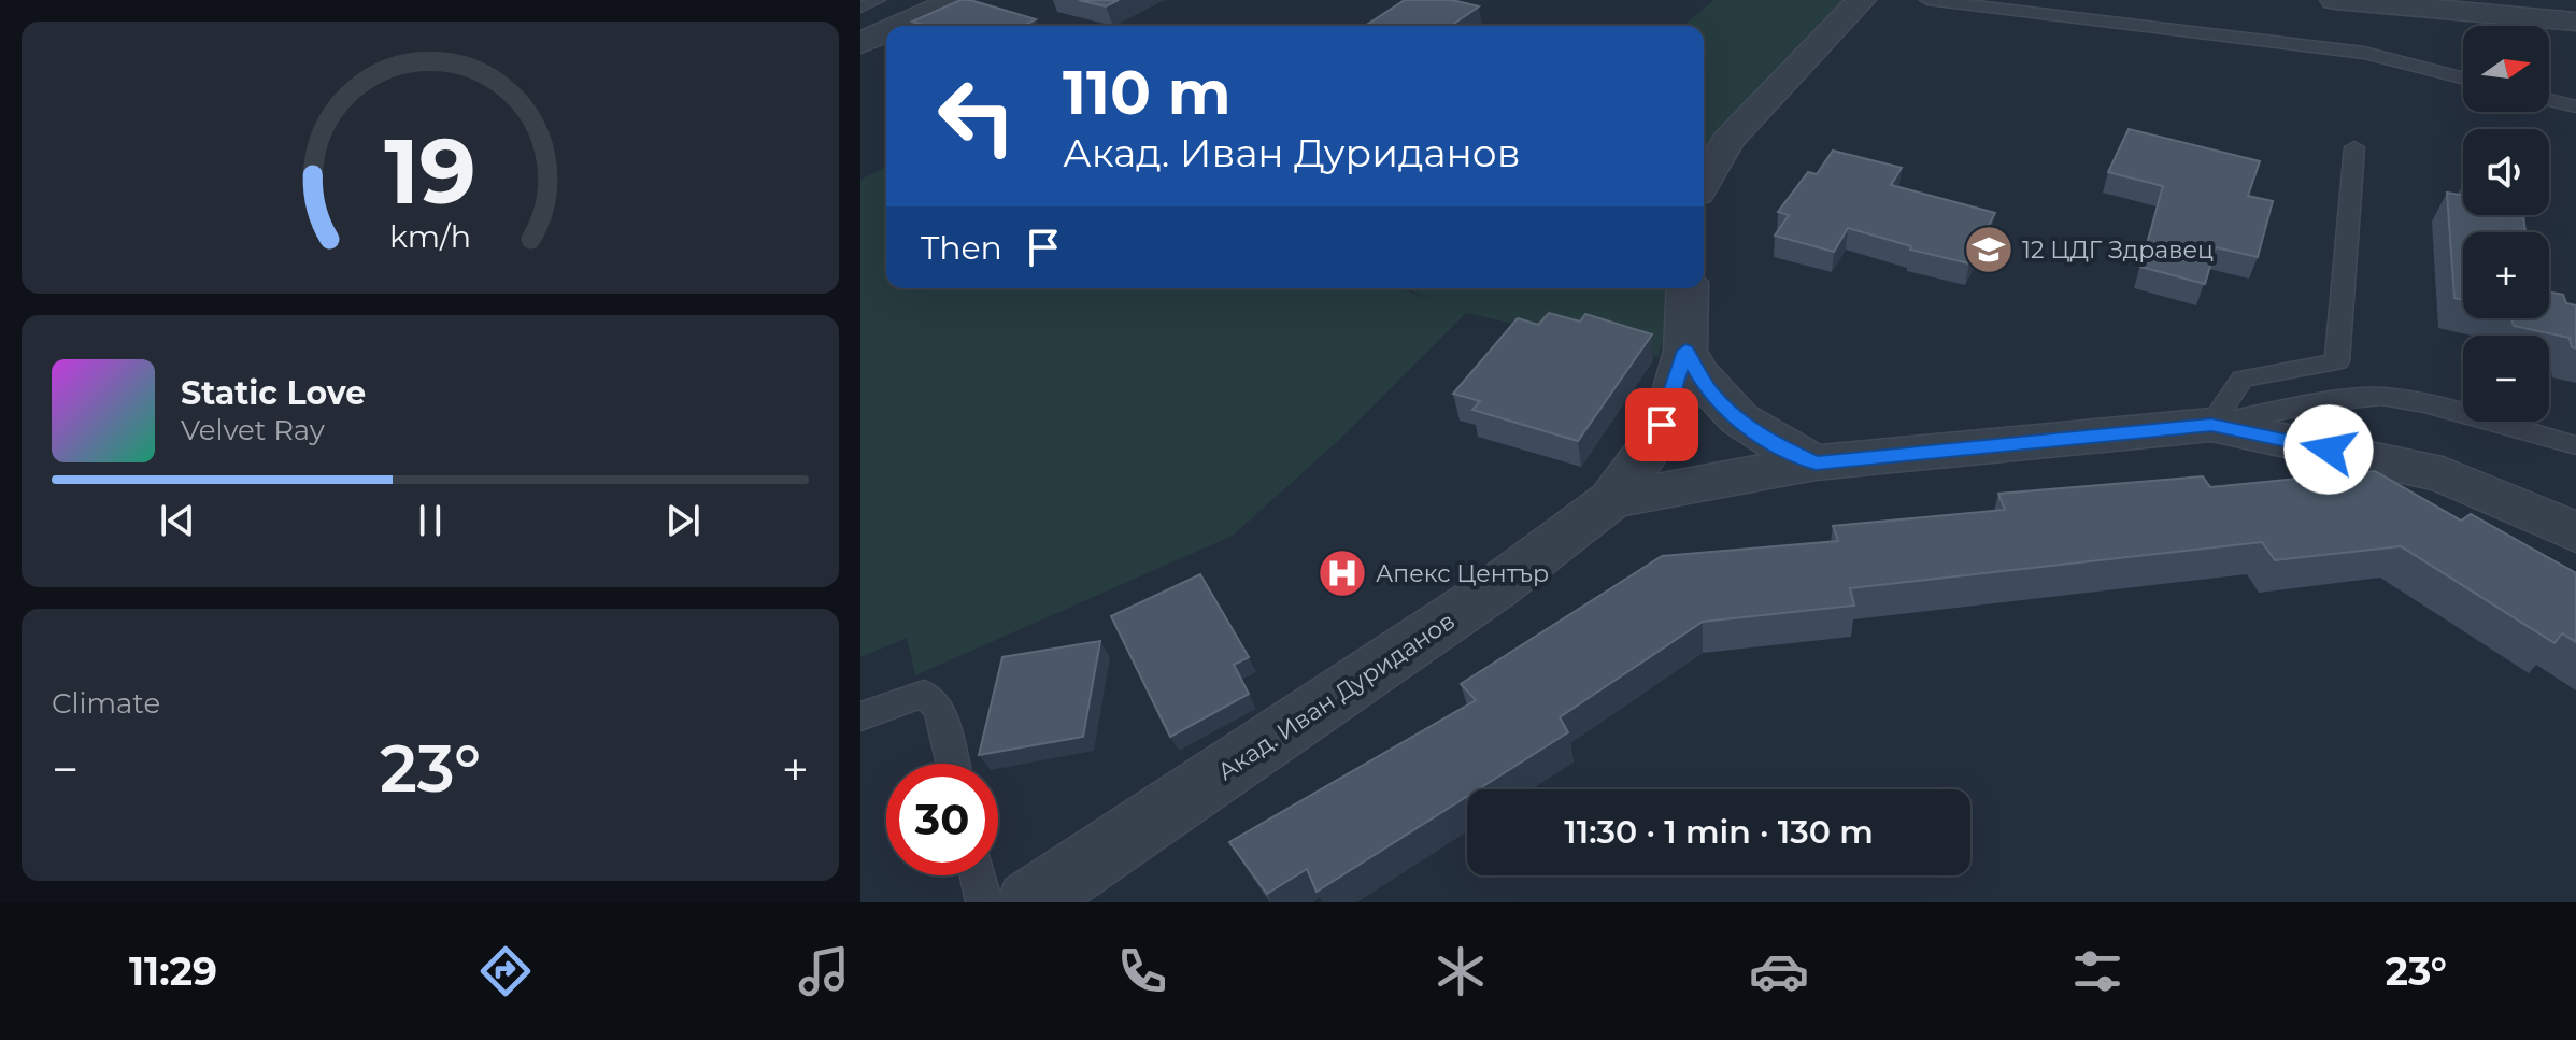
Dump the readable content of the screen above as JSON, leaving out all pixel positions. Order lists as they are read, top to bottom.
{
  "streets": {
    "street": ["Акад. Иван Дуриданов"]
  },
  "places": {
    "school or university": ["12 ЦДГ Здравец"],
    "hospital": ["Апекс Център"]
  },
  "north": "right",
  "page": {
    "map_buttons": ["+", "−"],
    "turn": ["110 m", "Акад. Иван Дуриданов"],
    "then": "Then",
    "song": ["Static Love", "Velvet Ray"],
    "tile": "Climate",
    "heat": ["−", "23°", "+"],
    "limit": "30",
    "trip": "11:30 · 1 min · 130 m",
    "tabs": ["11:29", "23°"],
    "gauge": ["19", "km/h"]
  }
}
